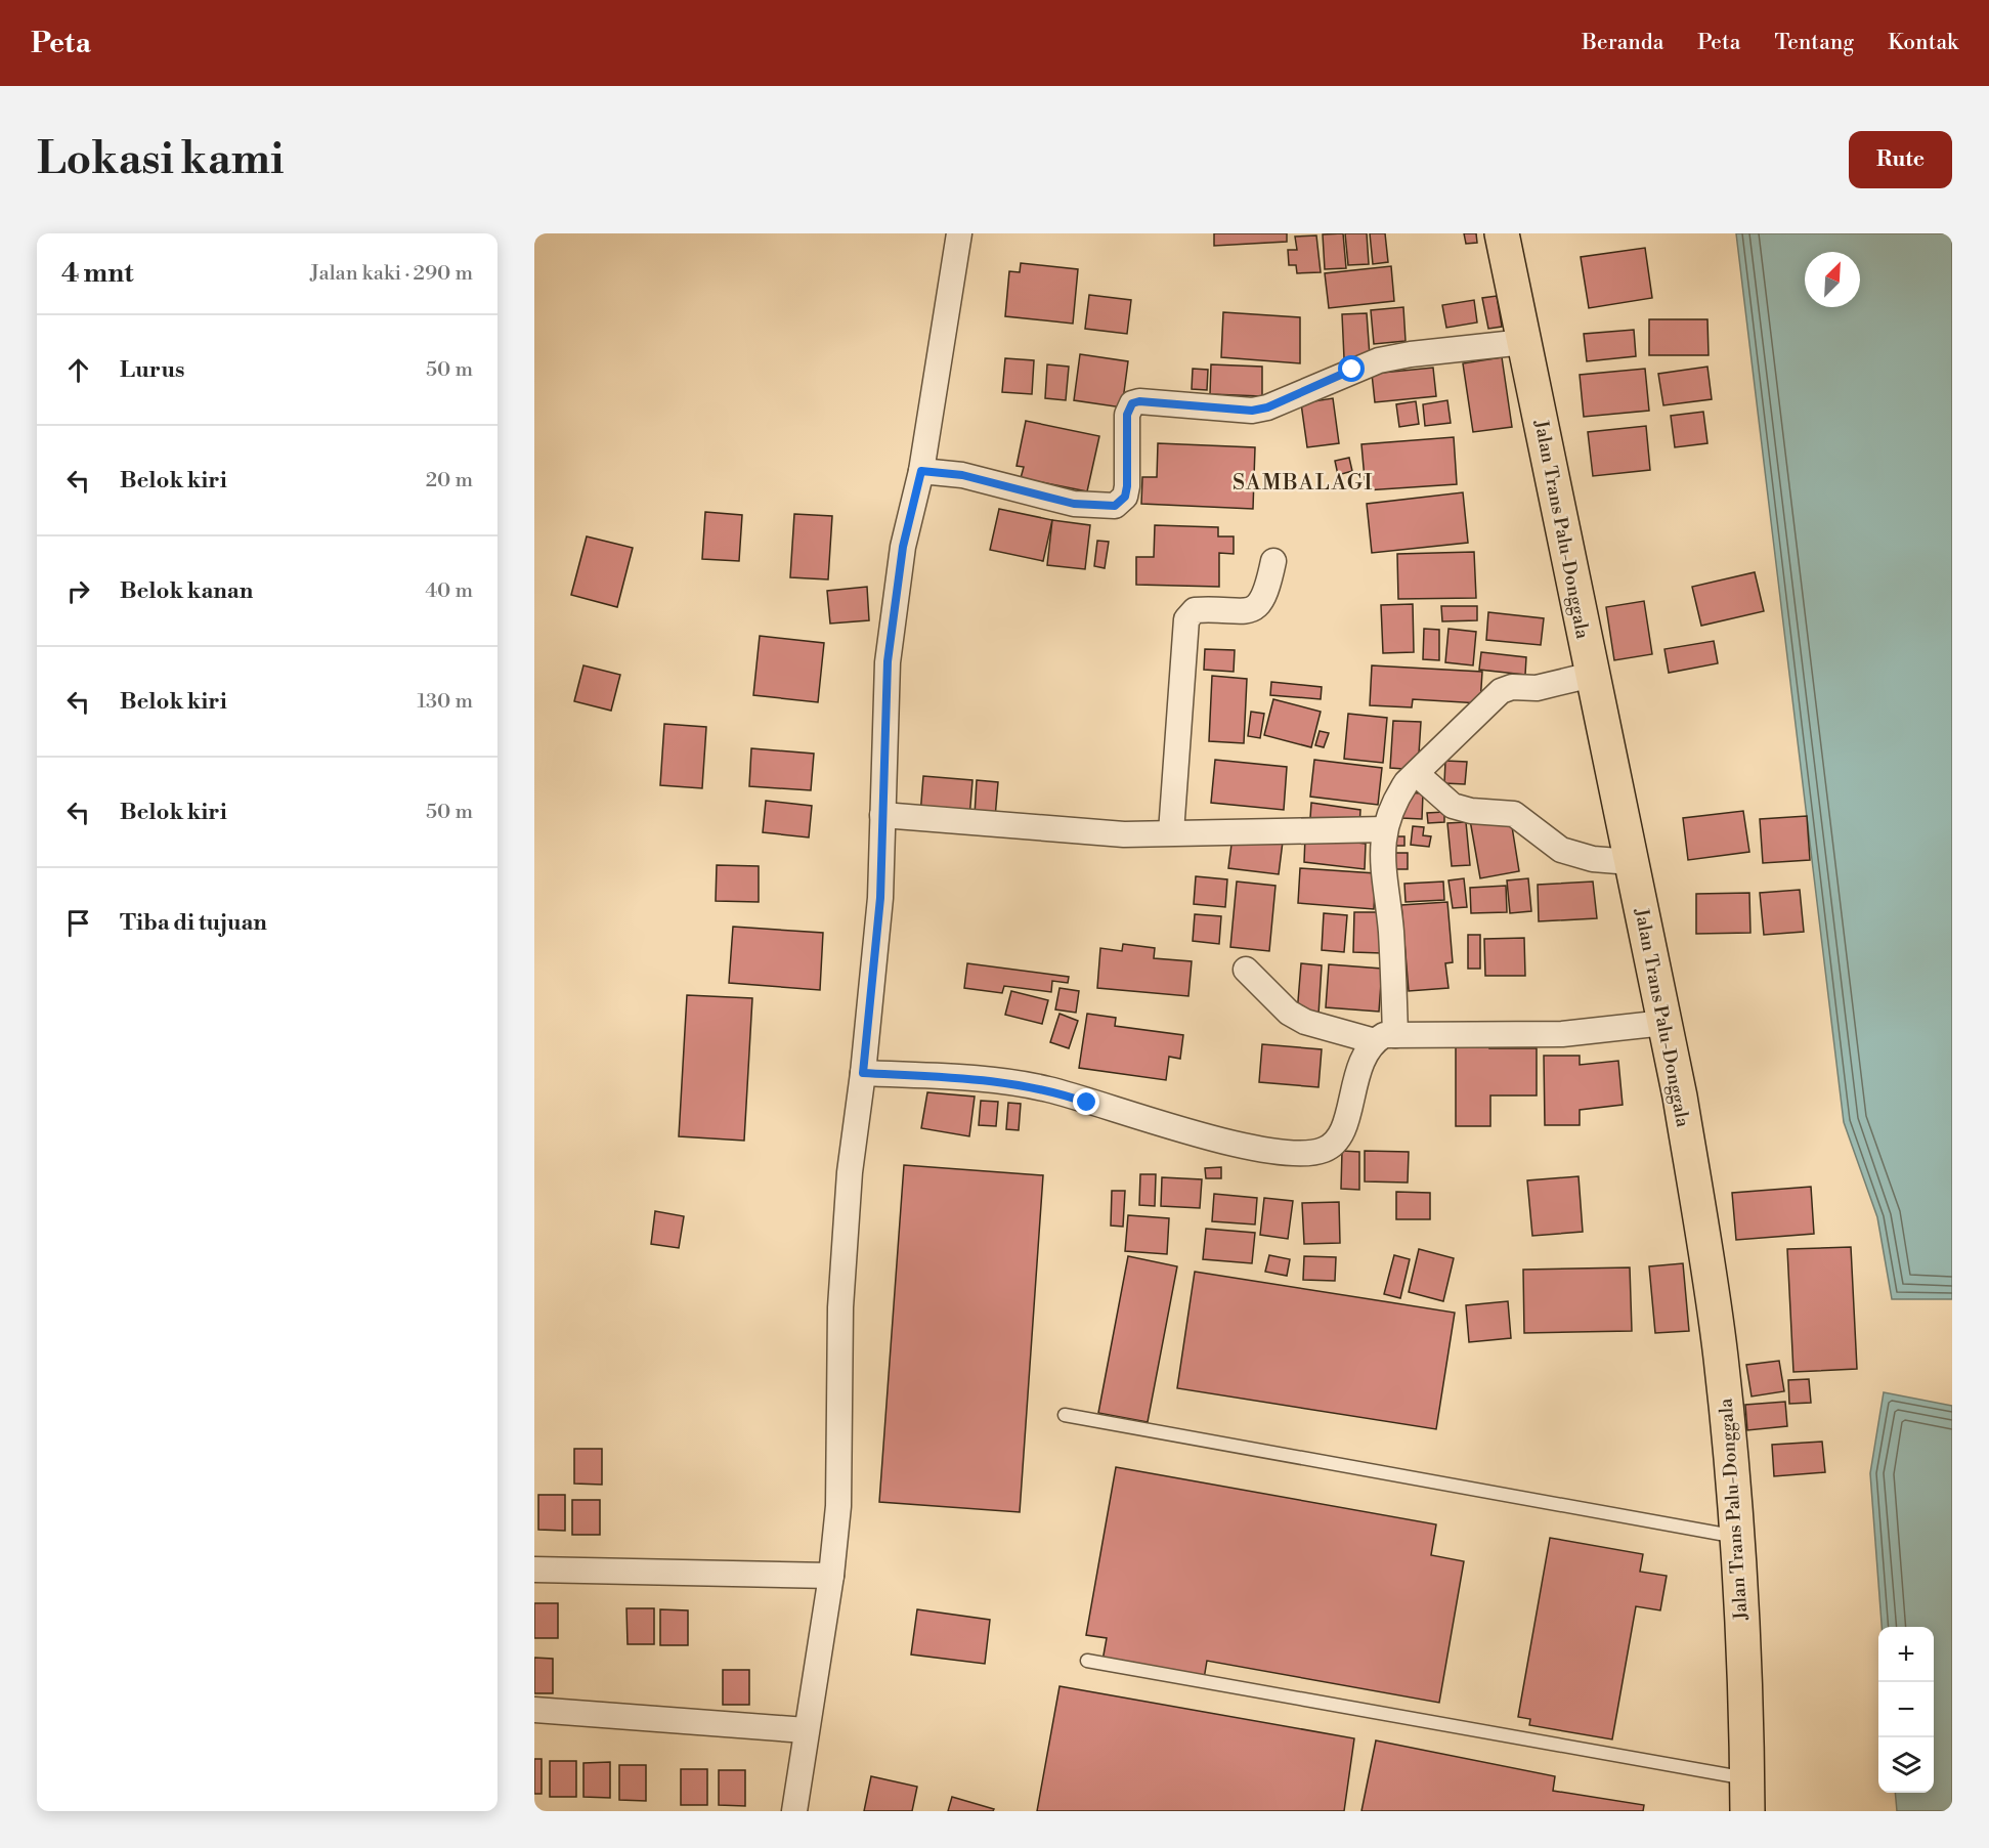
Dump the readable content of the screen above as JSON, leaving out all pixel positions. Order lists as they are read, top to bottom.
{
  "streets": {
    "highway": ["Jalan Trans Palu-Donggala"]
  },
  "districts": ["SAMBALAGI"],
  "north": "top right",
  "page": {
    "header": "Peta",
    "nav": [
      "Beranda",
      "Peta",
      "Tentang",
      "Kontak"
    ],
    "buttons": "Rute",
    "title": "Lokasi kami",
    "heading": ["4 mnt", "Jalan kaki · 290 m"],
    "list": [
      ["Lurus", "50 m"],
      ["Belok kiri", "20 m"],
      ["Belok kanan", "40 m"],
      ["Belok kiri", "130 m"],
      ["Belok kiri", "50 m"],
      "Tiba di tujuan"
    ],
    "map_buttons": ["+", "−"]
  }
}
